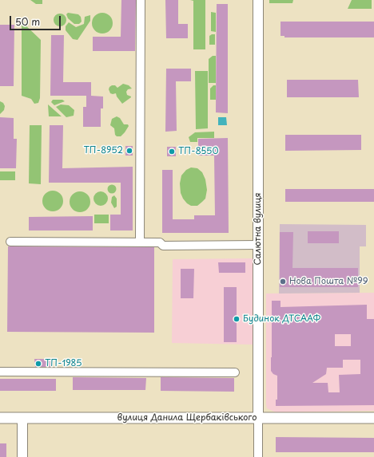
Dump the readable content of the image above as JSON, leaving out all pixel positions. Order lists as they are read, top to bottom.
{
  "streets": {
    "main road": ["вулиця Данила Щербаківського"],
    "street": ["Салютна вулиця"]
  },
  "crossings": [
    ["Салютна вулиця", "вулиця Данила Щербаківського"]
  ],
  "places": [
    "ТП-8952",
    "ТП-8550",
    "Нова Пошта №99",
    "Будинок ДТСААФ",
    "ТП-1985"
  ],
  "scale_bar": "50 m"
}
